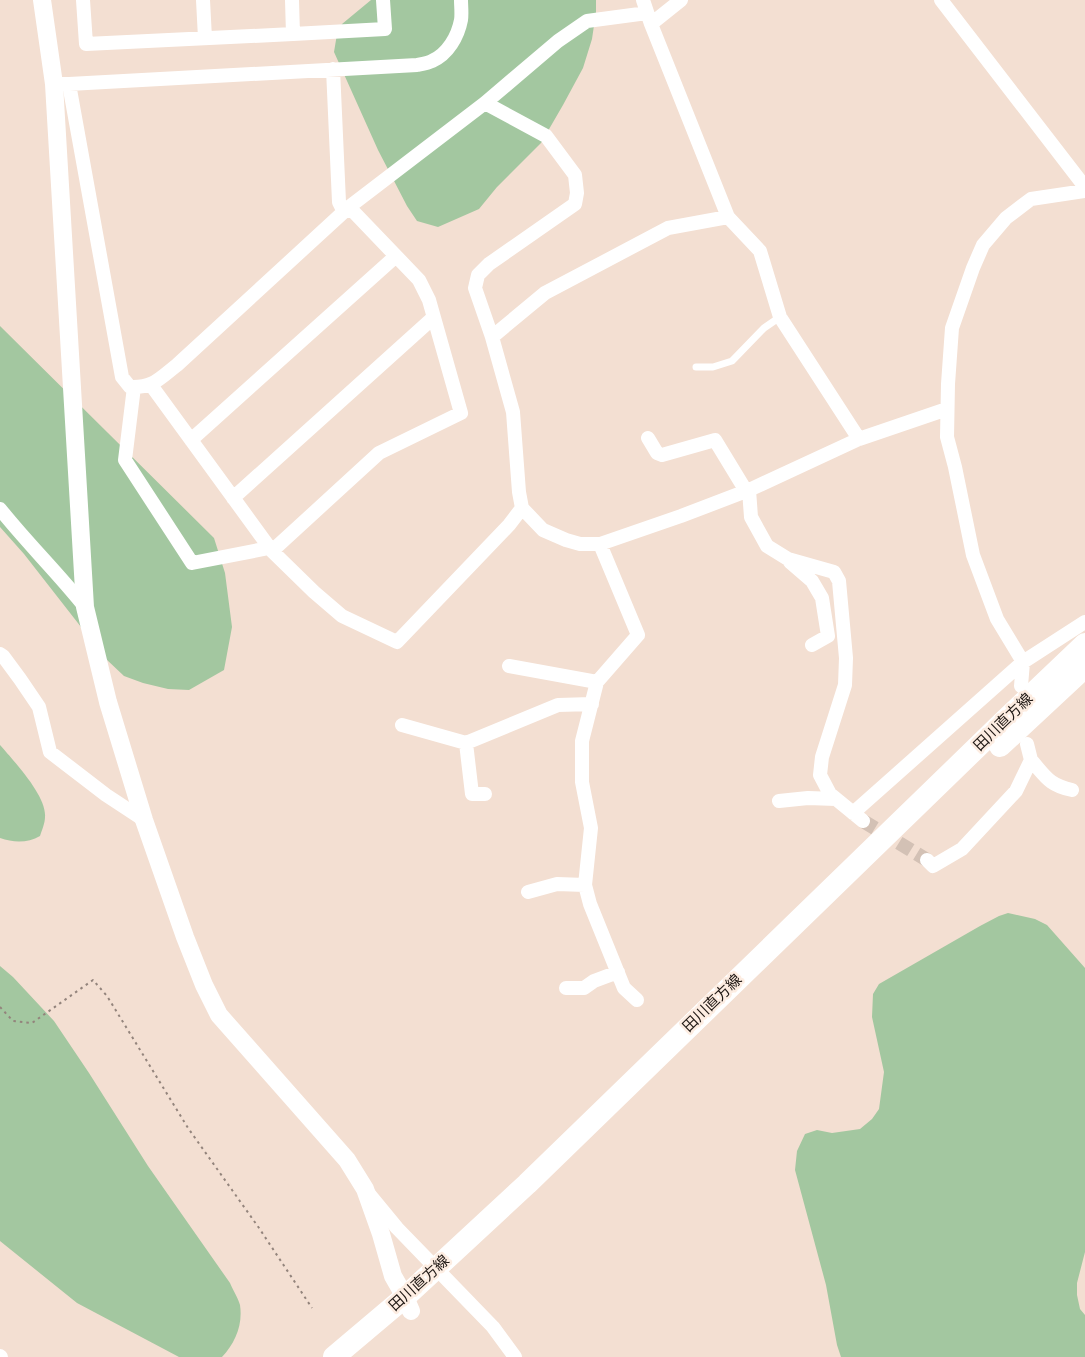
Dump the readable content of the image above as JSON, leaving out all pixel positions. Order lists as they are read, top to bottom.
{
  "streets": {
    "main road": ["田川直方線"]
  }
}
